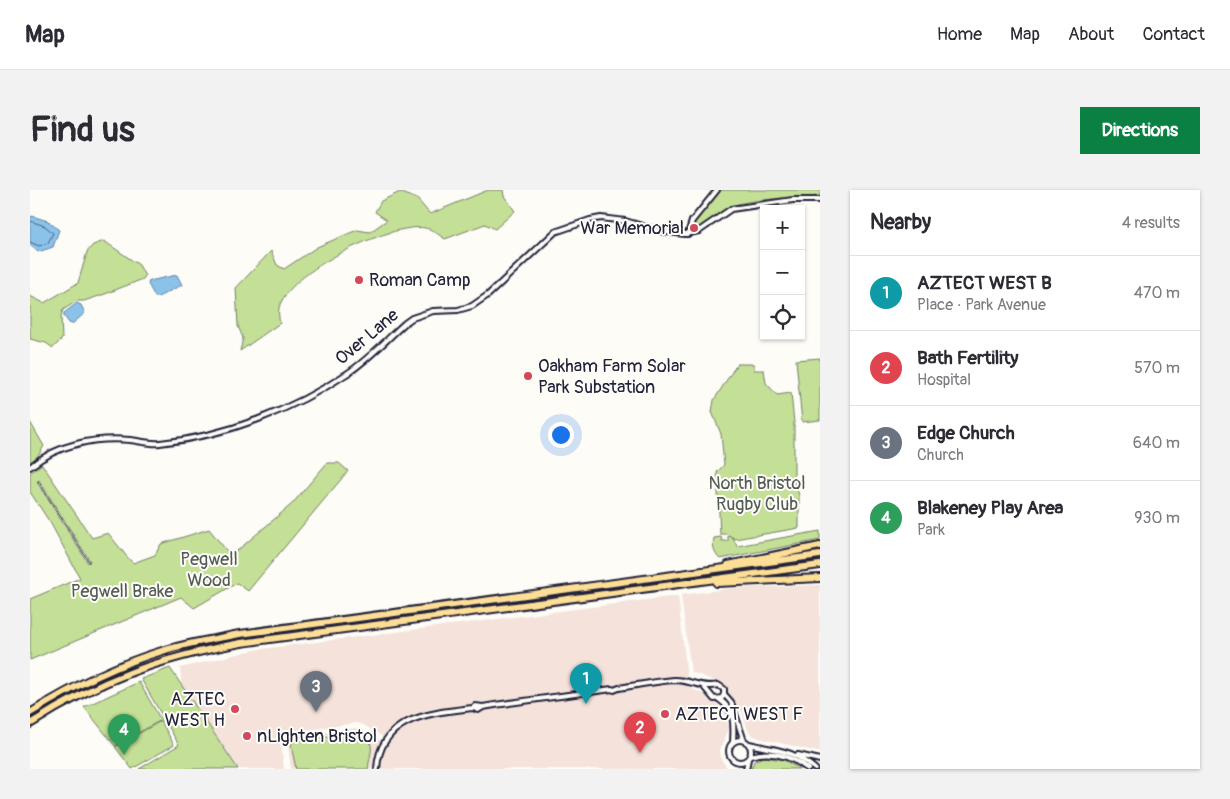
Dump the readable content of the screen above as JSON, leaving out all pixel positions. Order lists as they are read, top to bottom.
{
  "streets": {
    "street": ["Over Lane"]
  },
  "parks": ["North Bristol Rugby Club", "Pegwell Wood", "Pegwell Brake"],
  "places": [
    "War Memorial",
    "Roman Camp",
    "Oakham Farm Solar Park Substation",
    "AZTEC WEST H",
    "AZTECT WEST F",
    "nLighten Bristol"
  ],
  "page": {
    "header": "Map",
    "nav": [
      "Home",
      "Map",
      "About",
      "Contact"
    ],
    "buttons": "Directions",
    "title": "Find us",
    "heading": ["Nearby", "4 results"],
    "map_buttons": ["+", "−"],
    "list": [
      {
        "mark": "1",
        "name": "AZTECT WEST B",
        "note": "Place · Park Avenue",
        "value": "470 m"
      },
      {
        "mark": "2",
        "name": "Bath Fertility",
        "note": "Hospital",
        "value": "570 m"
      },
      {
        "mark": "3",
        "name": "Edge Church",
        "note": "Church",
        "value": "640 m"
      },
      {
        "mark": "4",
        "name": "Blakeney Play Area",
        "note": "Park",
        "value": "930 m"
      }
    ],
    "pins": [
      "1",
      "3",
      "2",
      "4"
    ]
  }
}
